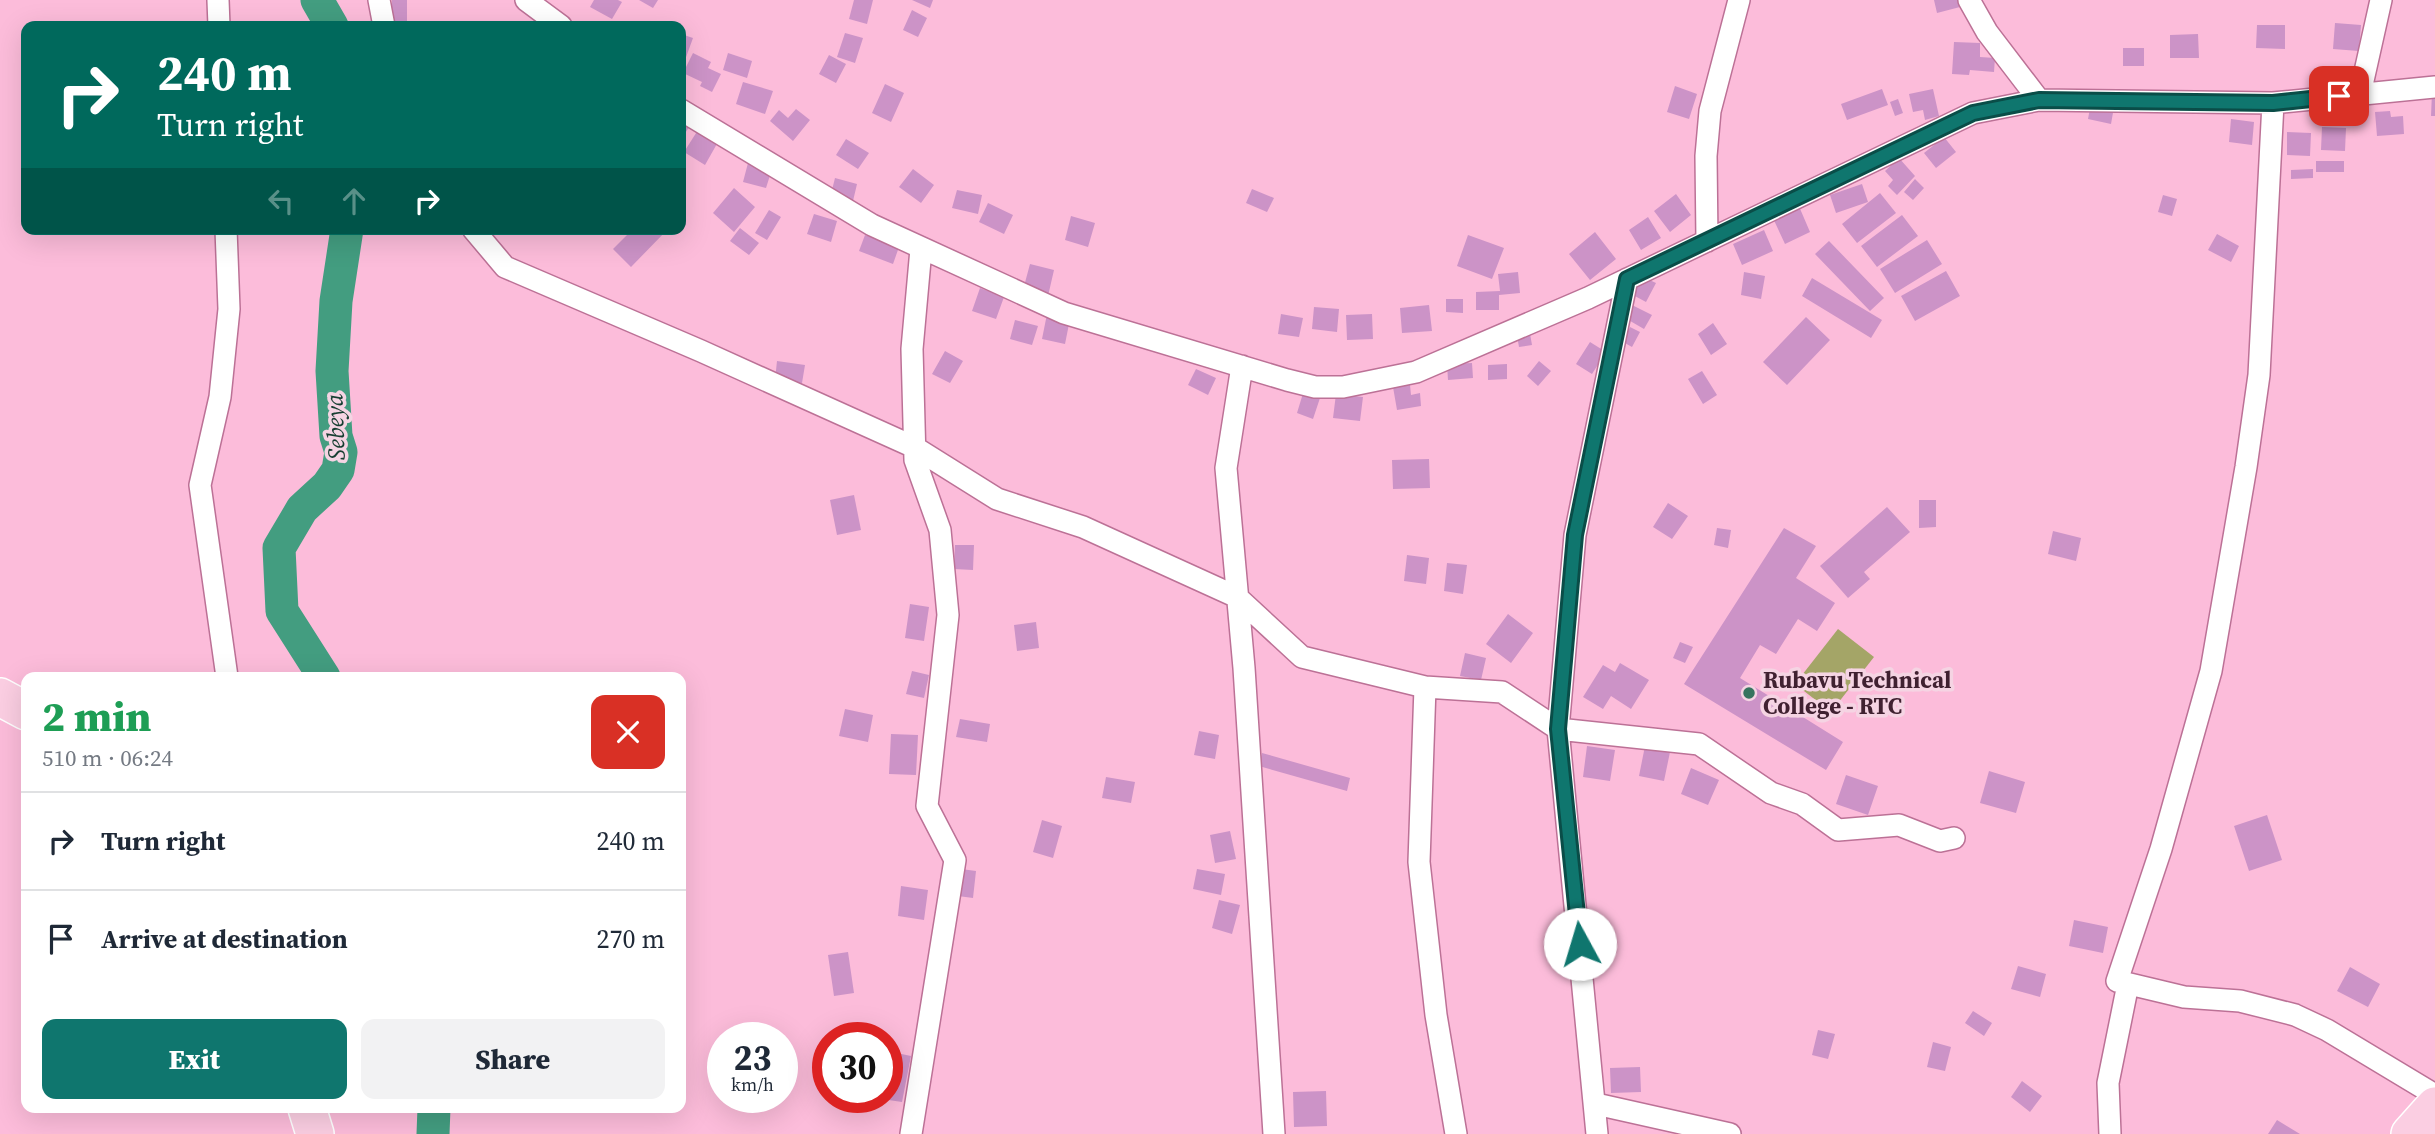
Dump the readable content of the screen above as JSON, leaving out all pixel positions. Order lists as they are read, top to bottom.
{
  "water": ["Sebeya"],
  "places": ["Rubavu Technical College - RTC"],
  "page": {
    "turn": ["240 m", "Turn right"],
    "heading": ["2 min", "510 m · 06:24"],
    "list": [
      {
        "name": "Turn right",
        "value": "240 m"
      },
      {
        "name": "Arrive at destination",
        "value": "270 m"
      }
    ],
    "buttons": ["Exit", "Share"],
    "speed": "23 km/h",
    "limit": "30"
  }
}
